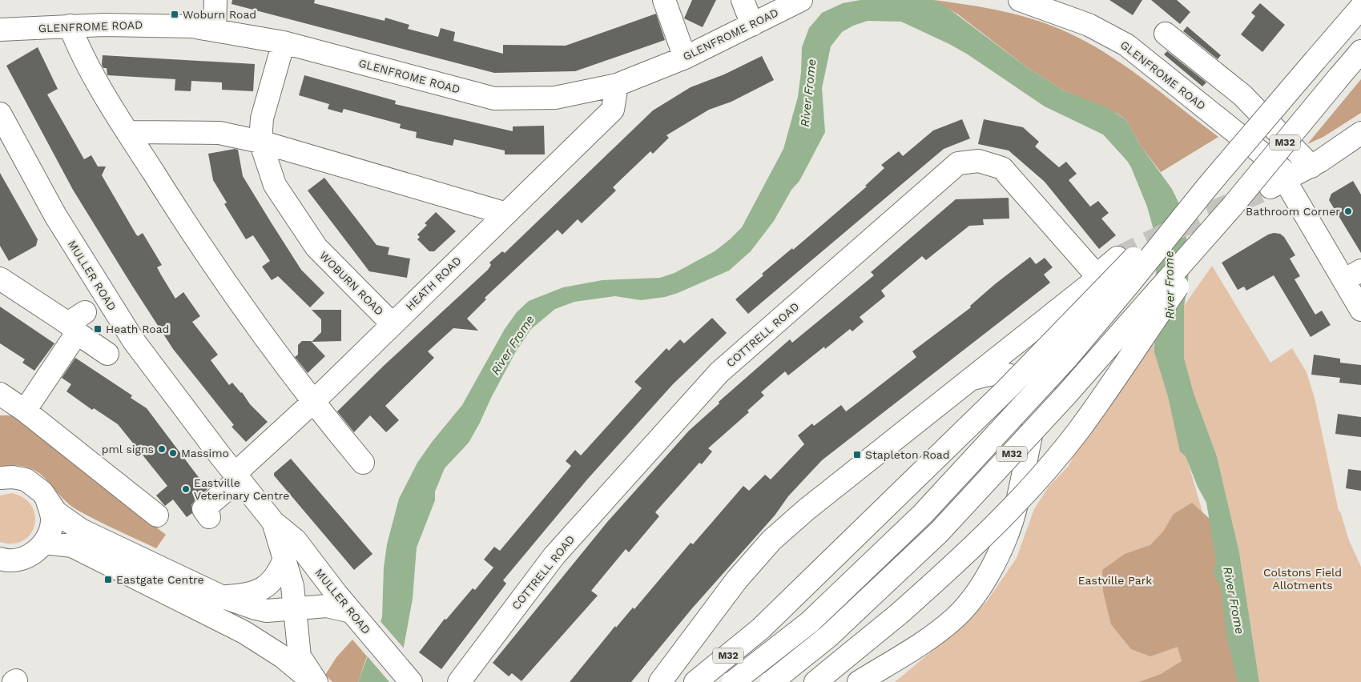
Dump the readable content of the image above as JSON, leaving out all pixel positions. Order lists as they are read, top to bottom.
{
  "streets": {
    "main road": [
      "GLENFROME ROAD",
      "M32",
      "MULLER ROAD",
      "WOBURN ROAD",
      "HEATH ROAD",
      "COTTRELL ROAD"
    ]
  },
  "crossings": [
    ["GLENFROME ROAD", "WOBURN ROAD"],
    ["GLENFROME ROAD", "HEATH ROAD"],
    ["MULLER ROAD", "HEATH ROAD"],
    ["WOBURN ROAD", "HEATH ROAD"]
  ],
  "water": ["River Frome"],
  "parks": ["Colstons Field Allotments", "Eastville Park"],
  "places": {
    "transit": [
      "Woburn Road",
      "Heath Road",
      "Stapleton Road",
      "Eastgate Centre"
    ],
    "other": [
      "Bathroom Corner",
      "pml signs",
      "Massimo",
      "Eastville Veterinary Centre"
    ]
  }
}
